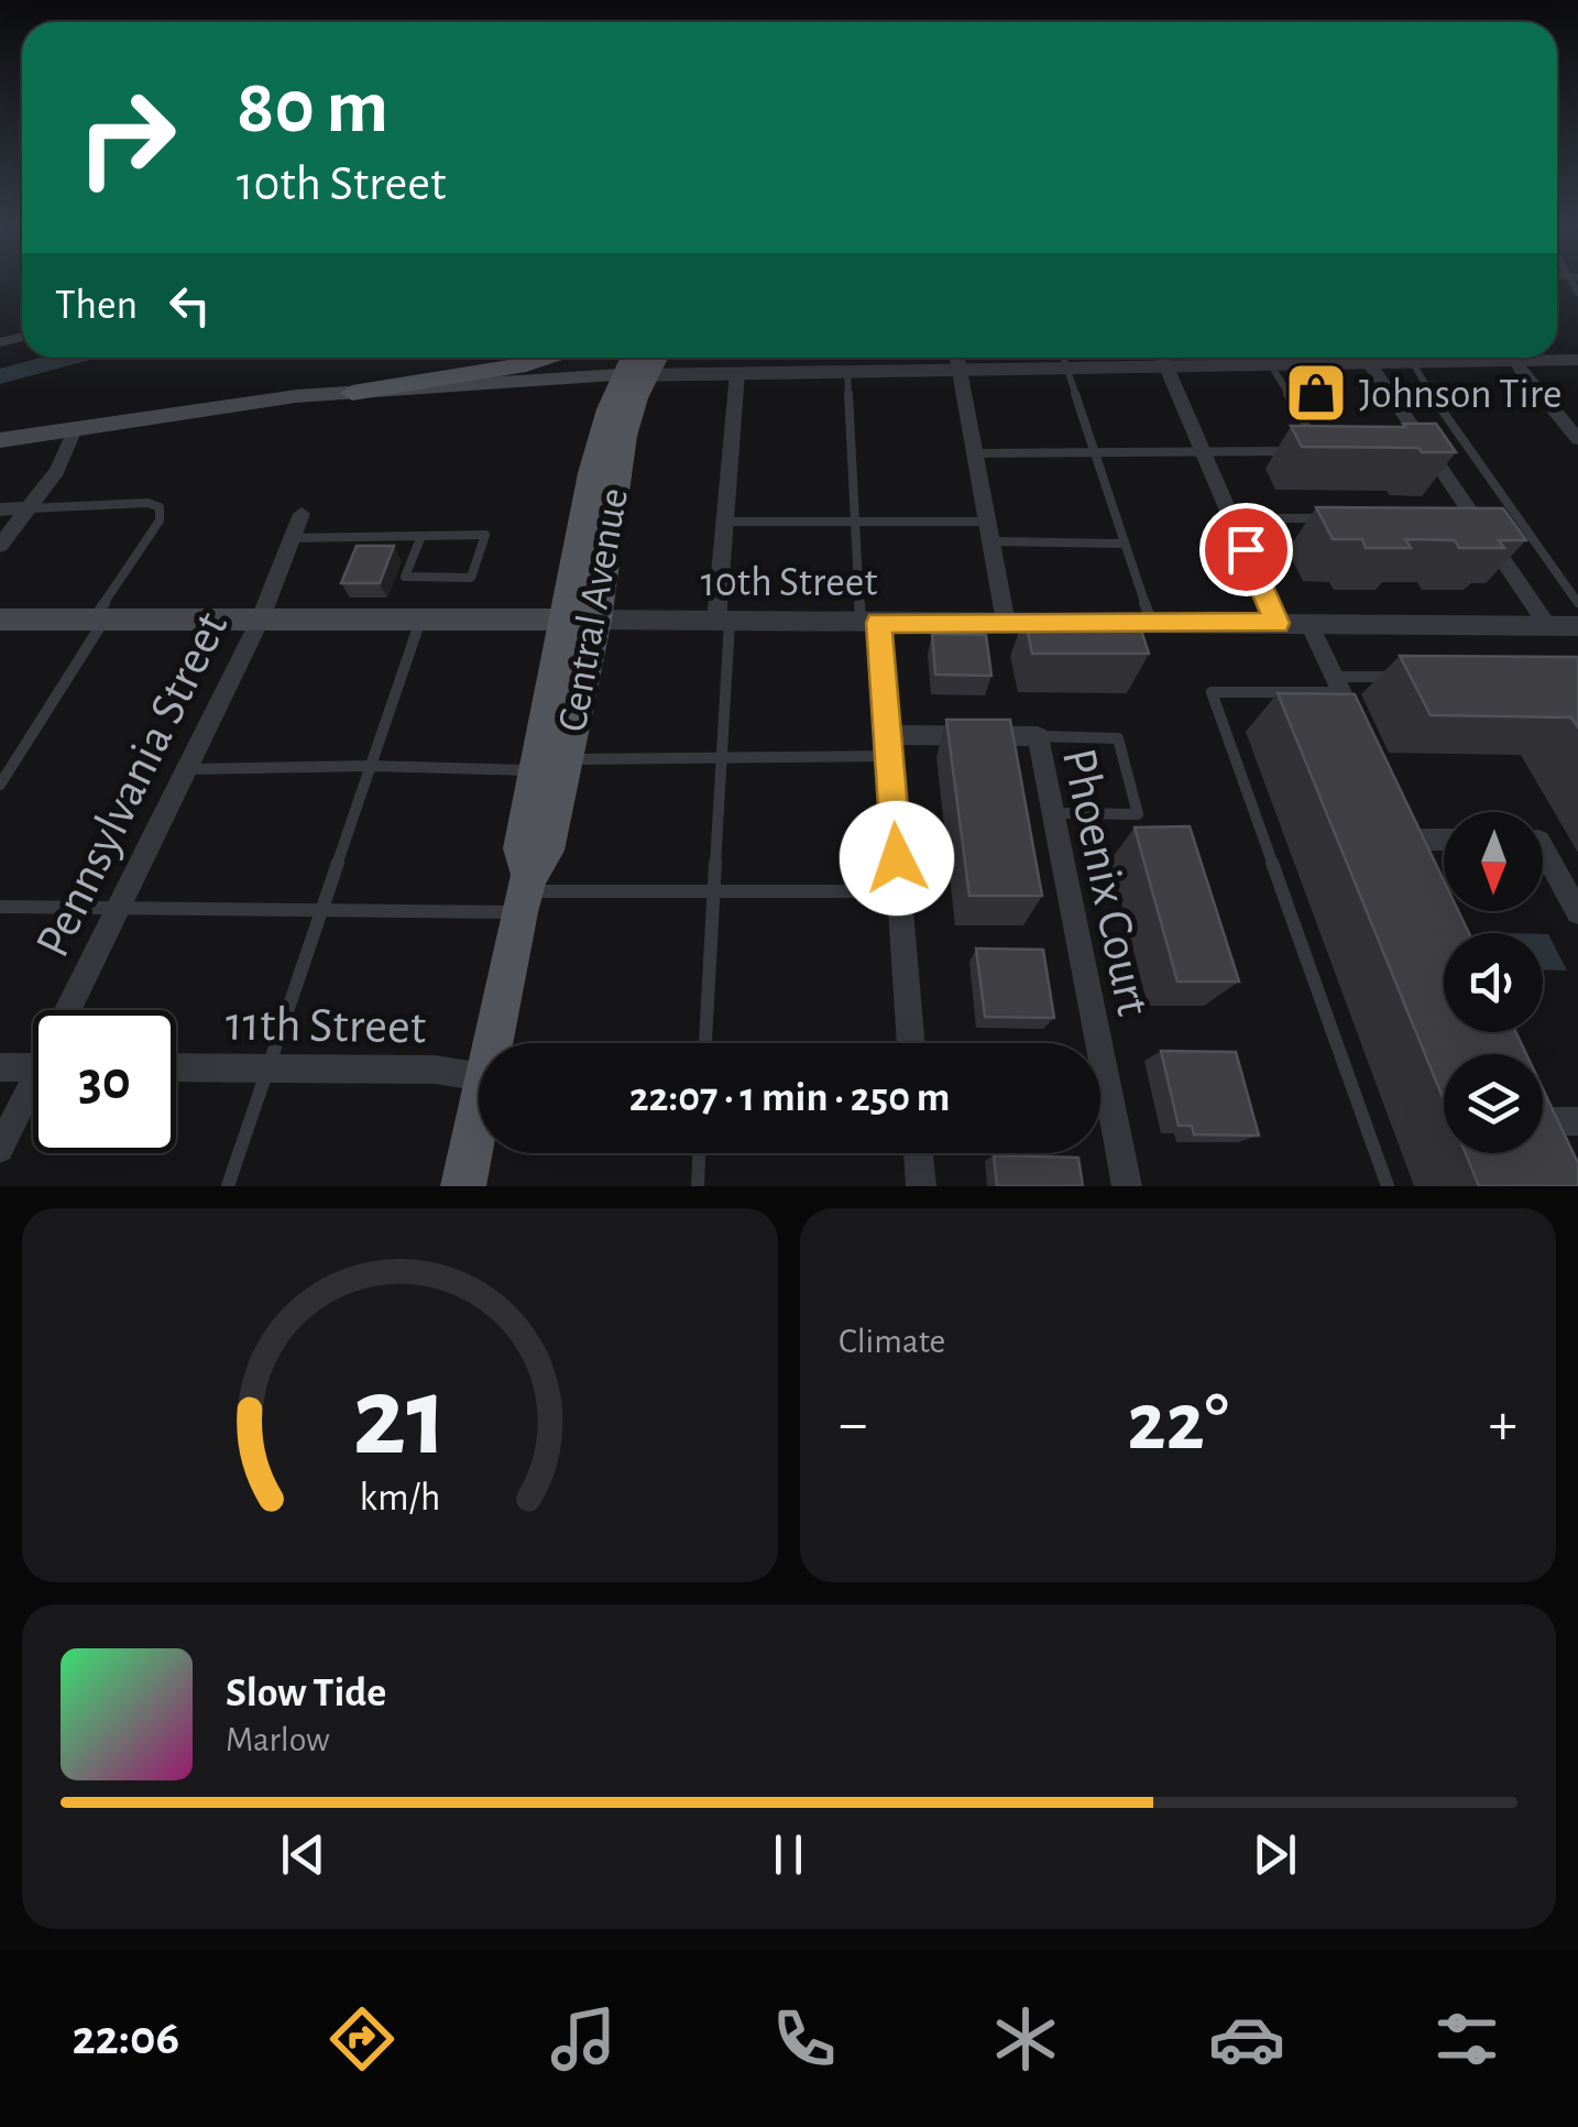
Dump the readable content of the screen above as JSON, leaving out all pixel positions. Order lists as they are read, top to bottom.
{
  "streets": {
    "main road": ["10th Street", "Central Avenue"],
    "street": ["Pennsylvania Street", "Phoenix Court", "11th Street"]
  },
  "crossings": [
    ["10th Street", "Central Avenue"],
    ["10th Street", "Pennsylvania Street"]
  ],
  "places": {
    "shop": ["Johnson Tire"]
  },
  "north": "bottom",
  "page": {
    "turn": ["80 m", "10th Street"],
    "then": "Then",
    "limit": "30",
    "trip": "22:07 · 1 min · 250 m",
    "tile": "Climate",
    "heat": ["−", "22°", "+"],
    "song": ["Slow Tide", "Marlow"],
    "tabs": "22:06",
    "gauge": ["21", "km/h"]
  }
}
